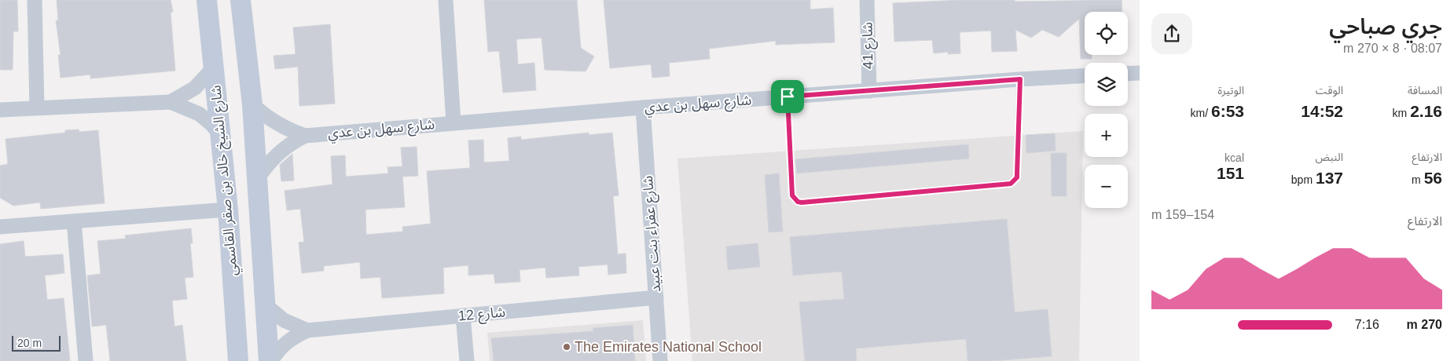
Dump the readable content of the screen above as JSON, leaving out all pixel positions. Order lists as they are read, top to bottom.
{
  "streets": {
    "main road": ["شارع الشيخ خالد بن صقر القاسمي"],
    "street": [
      "شارع 41",
      "شارع سهل بن عدي",
      "شارع عفراء بنت عبيد",
      "شارع 12"
    ]
  },
  "crossings": [
    ["شارع 41", "شارع سهل بن عدي"],
    ["شارع سهل بن عدي", "شارع عفراء بنت عبيد"],
    ["شارع عفراء بنت عبيد", "شارع 12"]
  ],
  "places": ["The Emirates National School"],
  "scale_bar": "20 m",
  "page": {
    "heading": ["جري صباحي", "08:07 · 8 × 270 m"],
    "map_buttons": ["+", "−"],
    "stats": [
      ["المسافة", "2.16 km"],
      ["الوقت", "14:52"],
      ["الوتيرة", "6:53 /km"],
      ["الارتفاع", "56 m"],
      ["النبض", "137 bpm"],
      ["kcal", "151"]
    ],
    "chart": ["الارتفاع", "154–159 m"],
    "list": [
      {
        "name": "270 m",
        "note": "7:16"
      }
    ],
    "scale": "20 m"
  }
}
